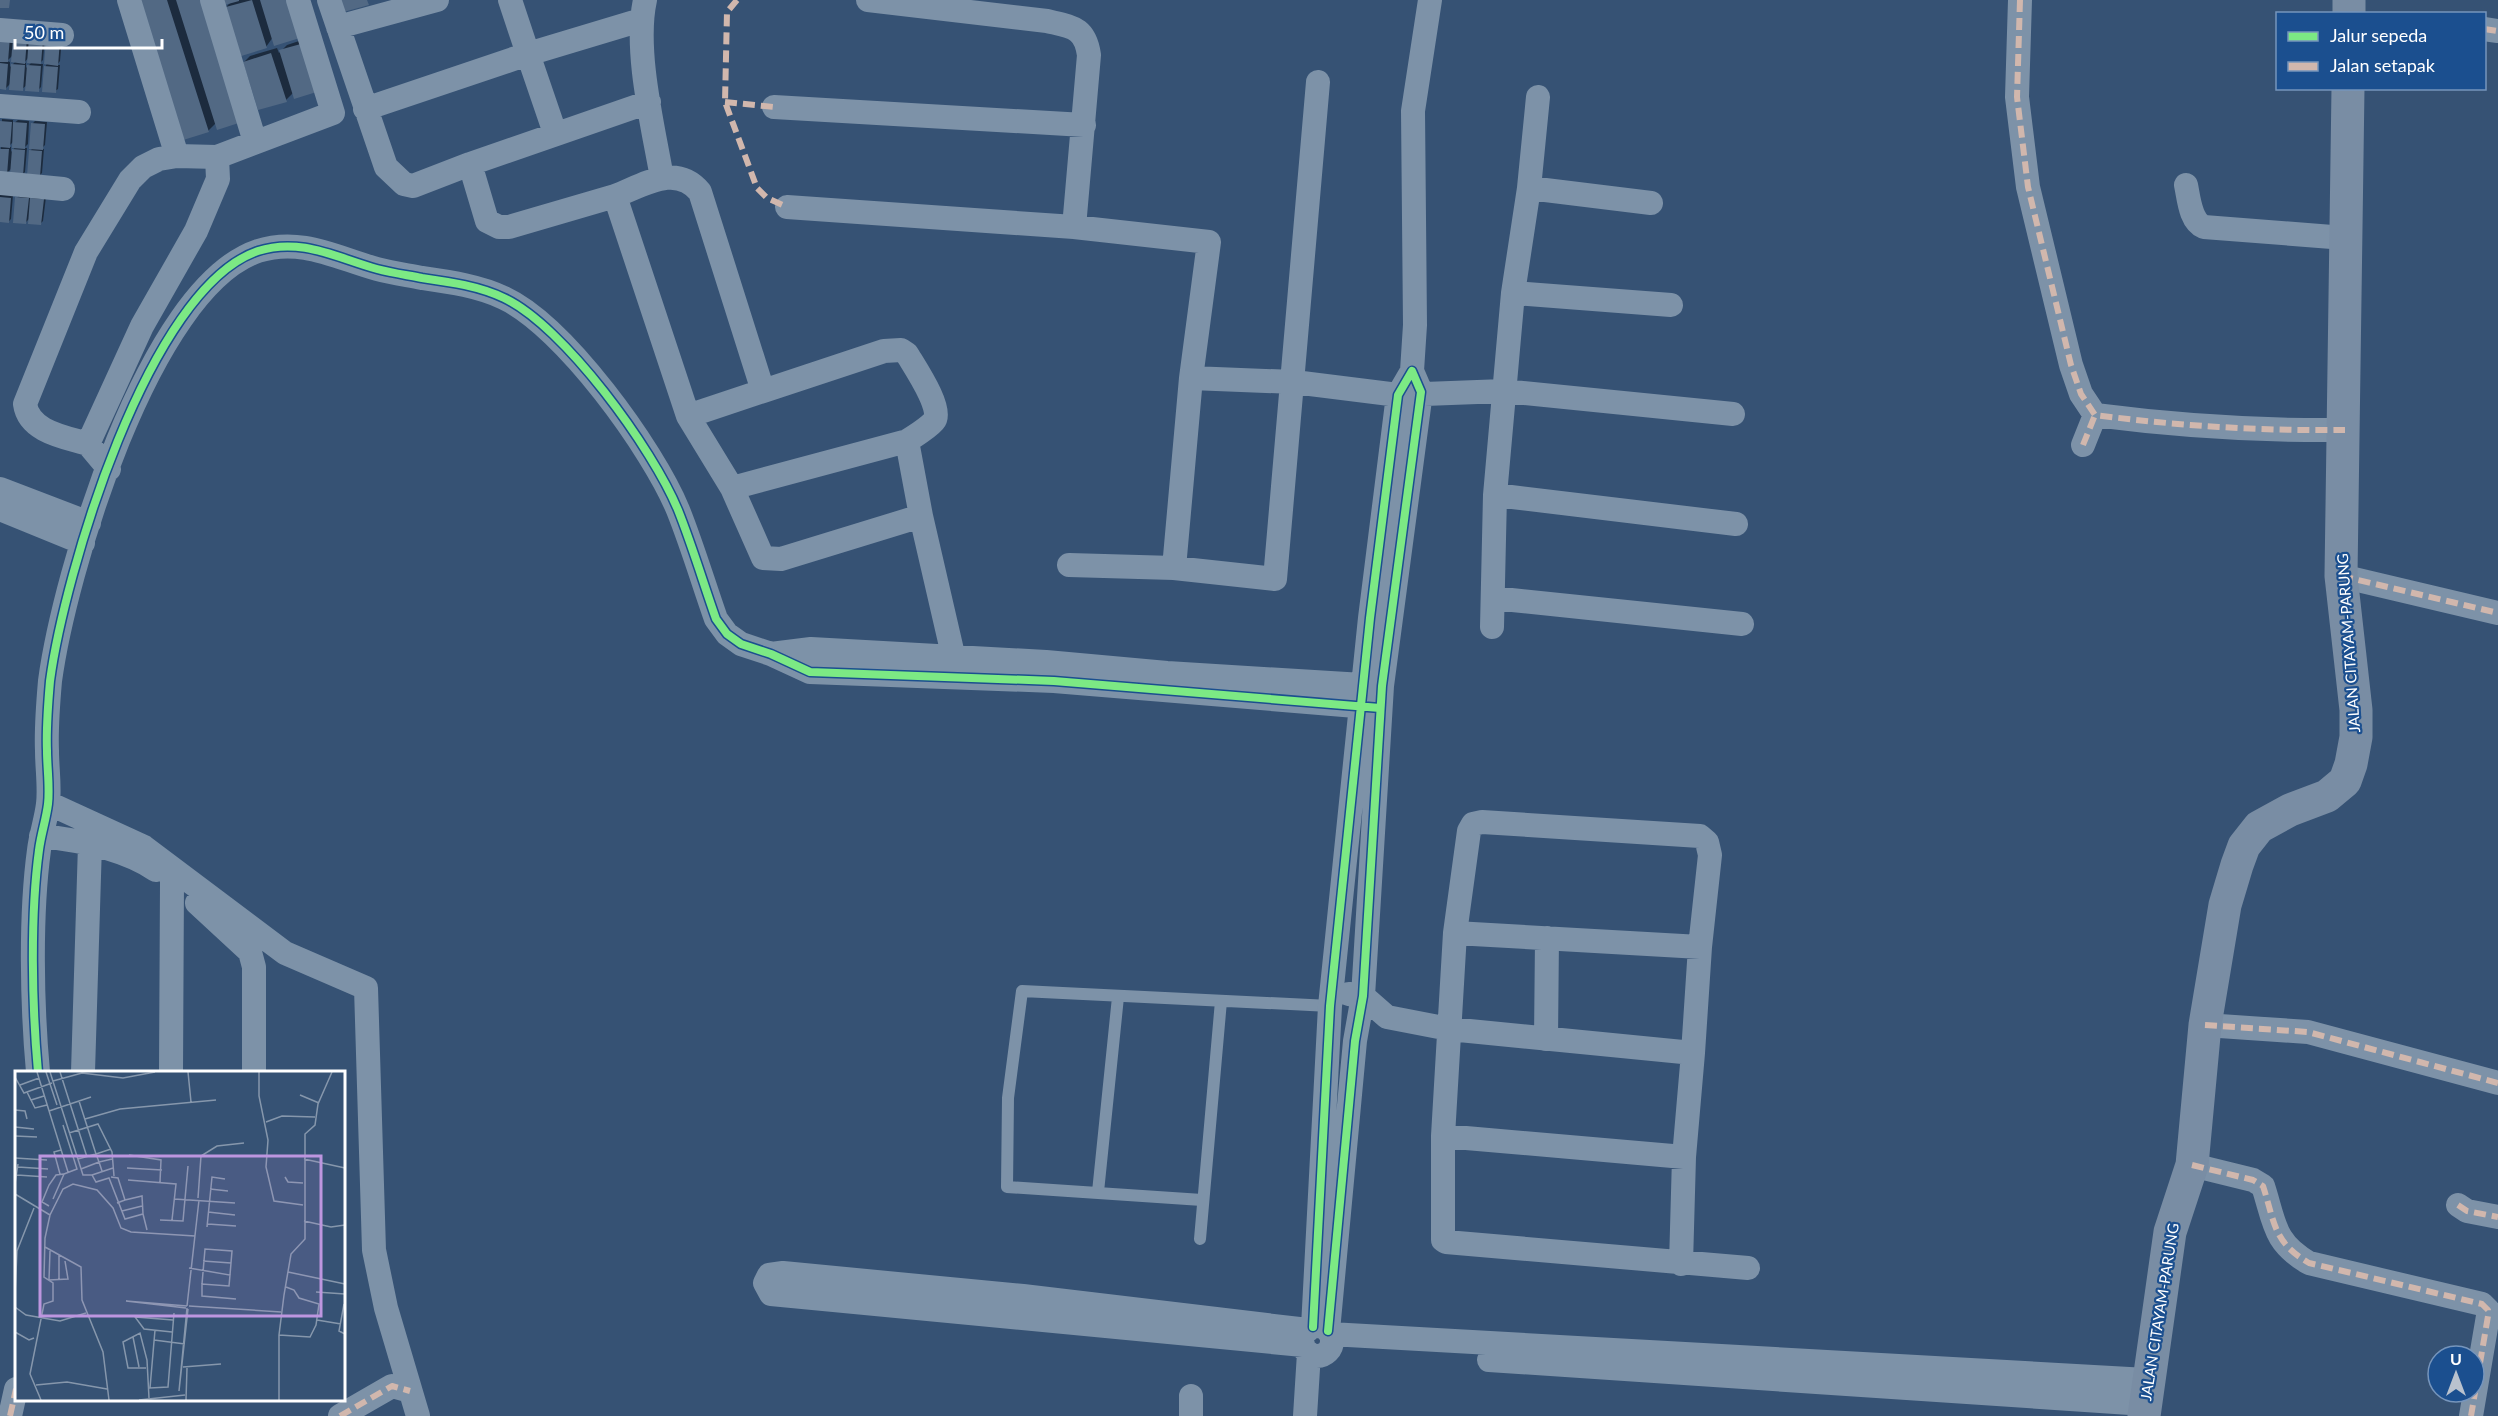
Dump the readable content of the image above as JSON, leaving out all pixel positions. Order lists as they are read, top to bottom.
{
  "streets": {
    "main road": ["JALAN CITAYAM-PARUNG"]
  },
  "legend": ["Jalur sepeda", "Jalan setapak"],
  "scale_bar": "50 m",
  "north": "top"
}
